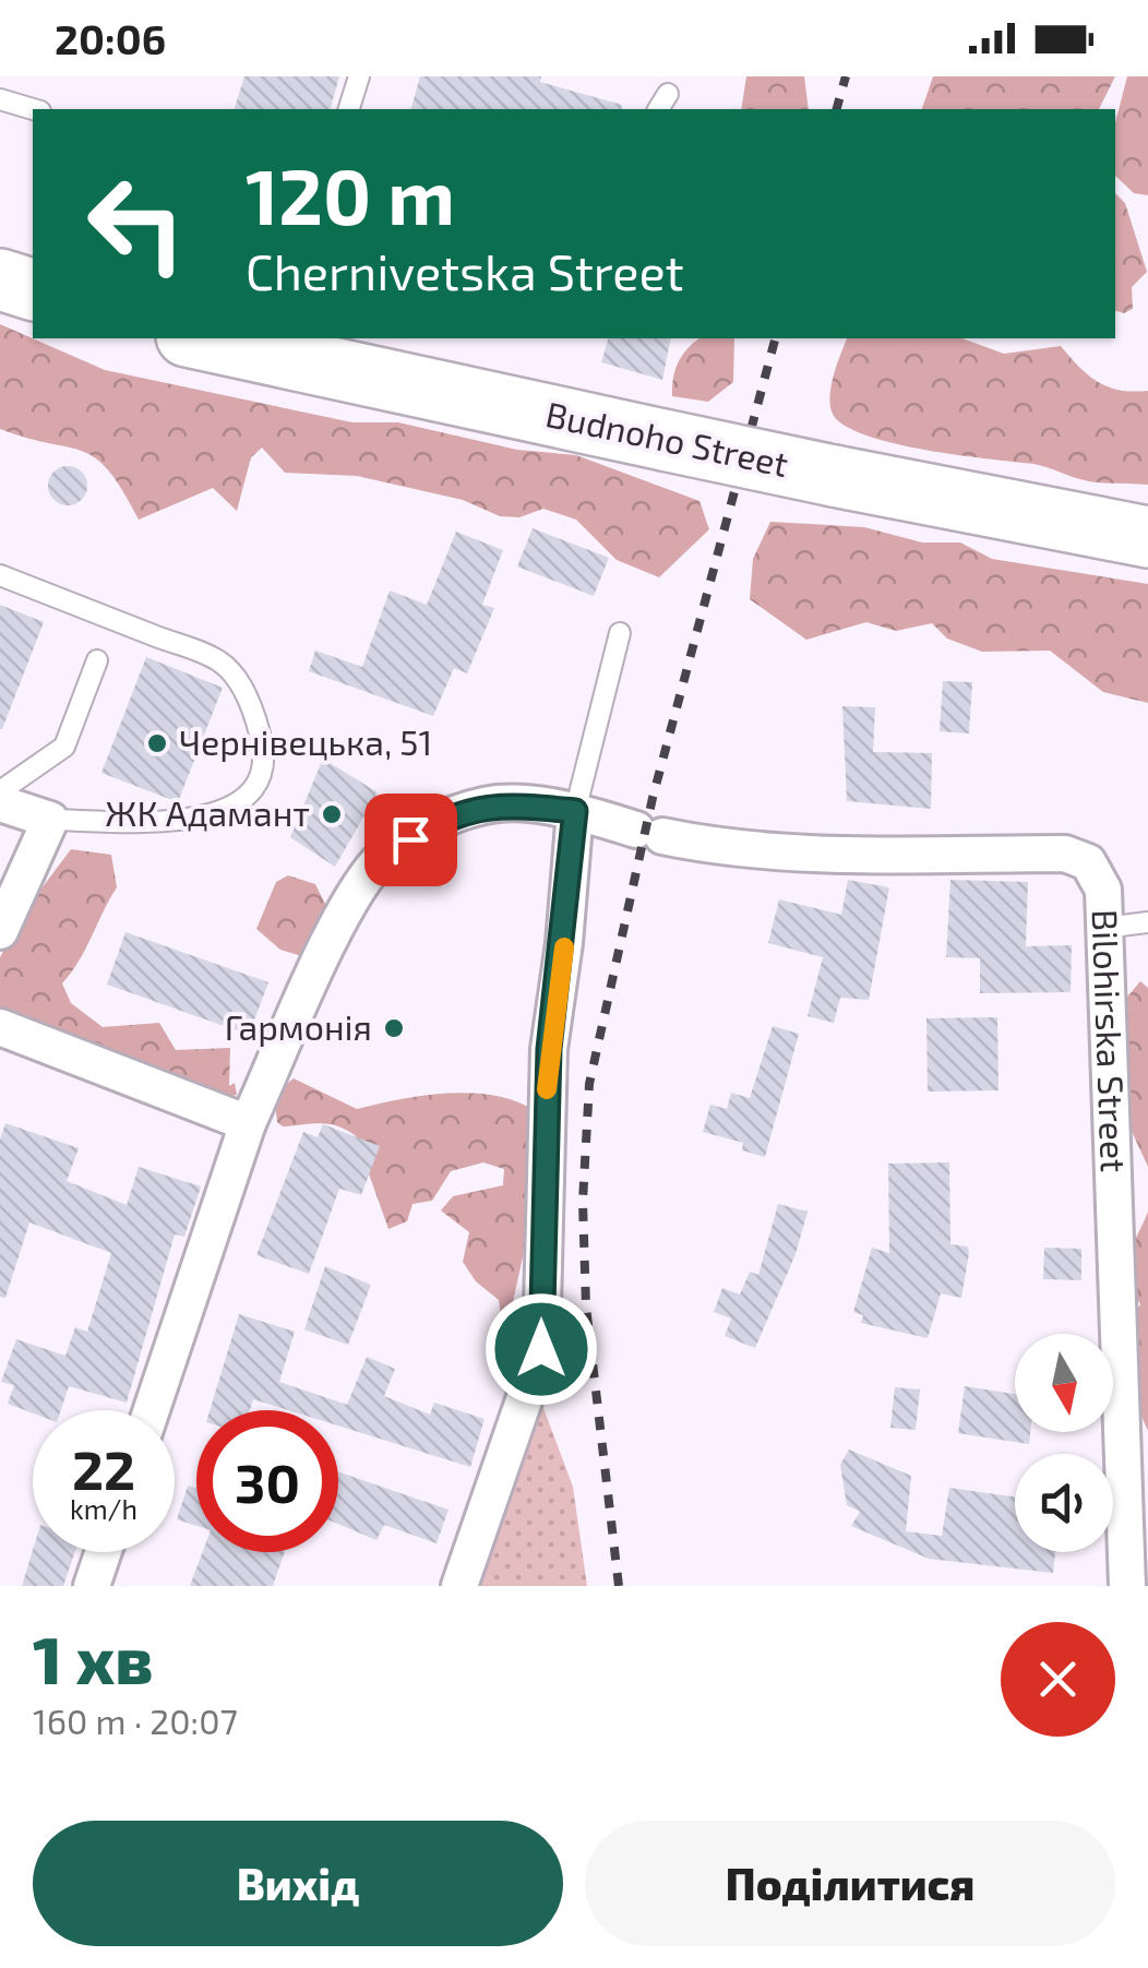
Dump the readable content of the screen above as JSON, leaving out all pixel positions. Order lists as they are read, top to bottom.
{
  "streets": {
    "highway": ["Budnoho Street"],
    "street": ["Bilohirska Street"]
  },
  "places": ["Чернівецька, 51", "ЖК Адамант", "Гармонія"],
  "north": "bottom",
  "page": {
    "status": "20:06",
    "turn": ["120 m", "Chernivetska Street"],
    "speed": "22 km/h",
    "limit": "30",
    "heading": ["1 хв", "160 m · 20:07"],
    "buttons": ["Вихід", "Поділитися"]
  }
}
